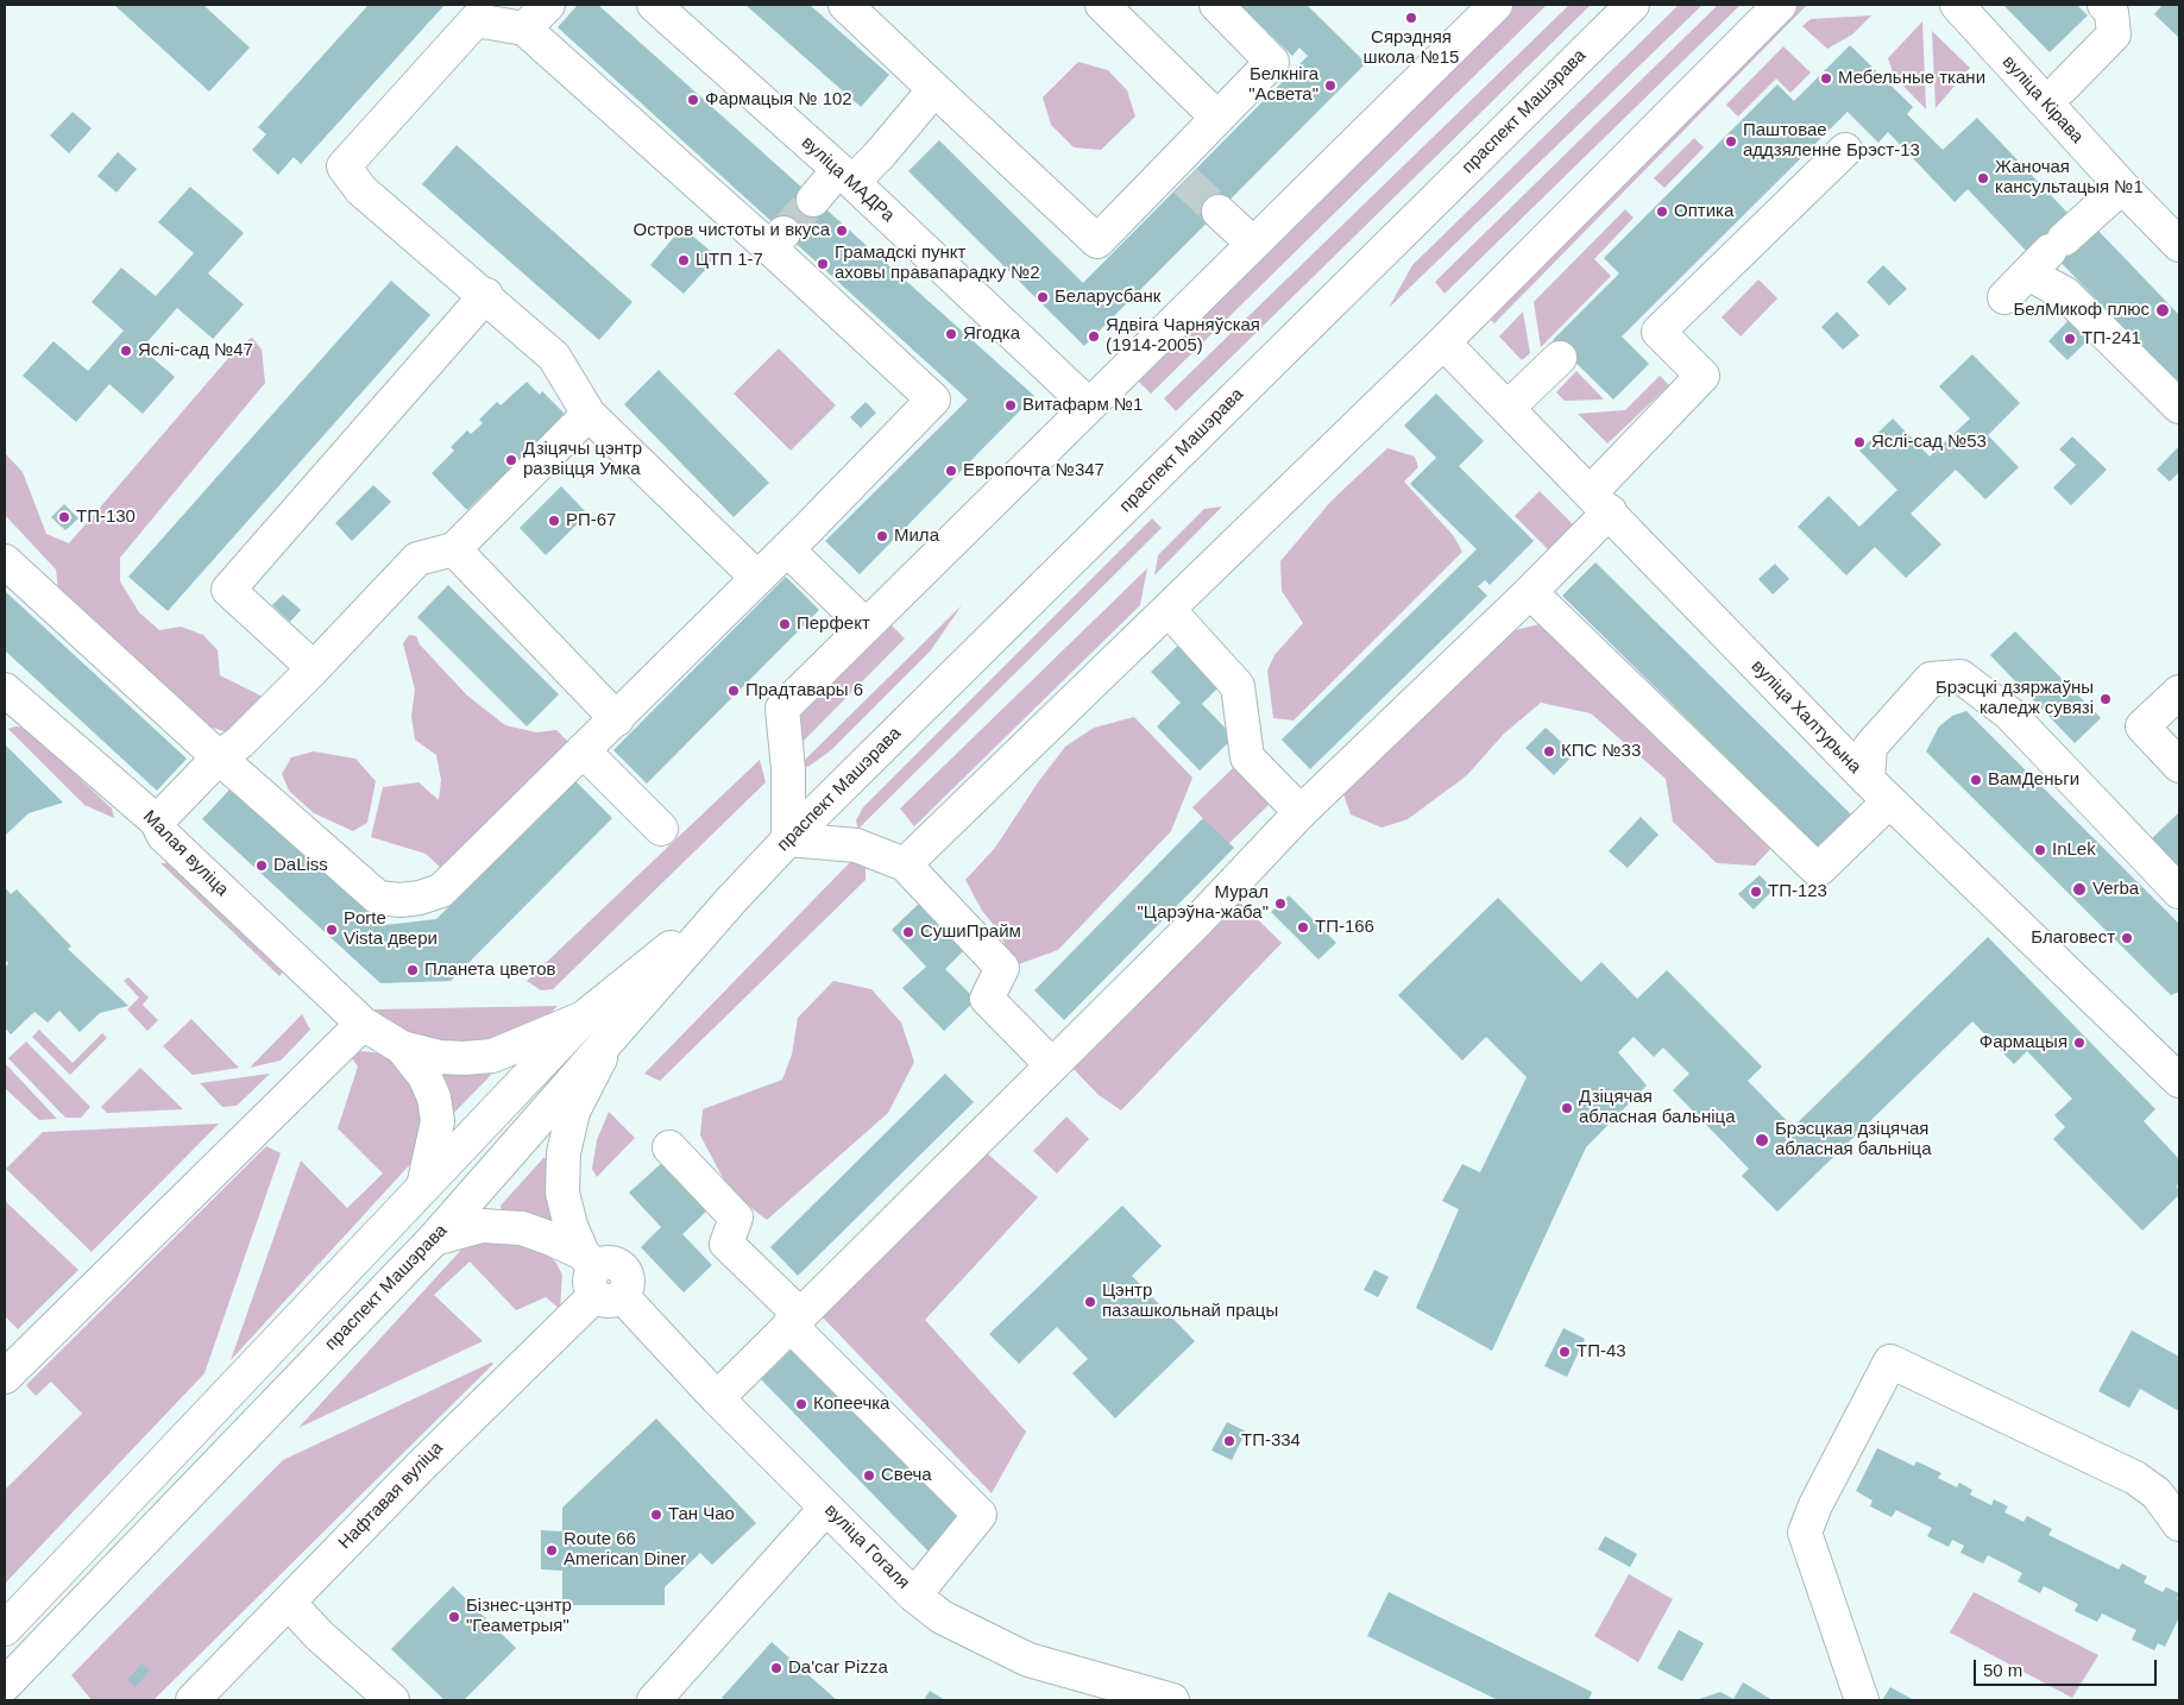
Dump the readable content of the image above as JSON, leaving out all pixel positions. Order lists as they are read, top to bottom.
{
  "streets": {
    "street": [
      "вуліца Кірава",
      "праспект Машэрава",
      "вуліца МАДРа",
      "вуліца Халтурына",
      "Малая вуліца",
      "Нафтавая вуліца",
      "вуліца Гогаля"
    ]
  },
  "crossings": [
    ["Нафтавая вуліца", "вуліца Гогаля"]
  ],
  "places": [
    "Сярэдняя школа №15",
    "Мебельные ткани",
    "Белкніга \"Асвета\"",
    "Фармацыя № 102",
    "Паштовае аддзяленне Брэст-13",
    "Жаночая кансультацыя №1",
    "Оптика",
    "Остров чистоты и вкуса",
    "ЦТП 1-7",
    "Грамадскі пункт аховы правапарадку №2",
    "Беларусбанк",
    "БелМикоф плюс",
    "Ягодка",
    "Ядвіга Чарняўская (1914-2005)",
    "ТП-241",
    "Яслі-сад №47",
    "Витафарм №1",
    "Яслі-сад №53",
    "Дзіцячы цэнтр развіцця Умка",
    "Европочта №347",
    "ТП-130",
    "РП-67",
    "Мила",
    "Перфект",
    "Прадтавары 6",
    "Брэсцкі дзяржаўны каледж сувязі",
    "КПС №33",
    "ВамДеньги",
    "InLek",
    "DaLiss",
    "Verba",
    "ТП-123",
    "Мурал \"Царэўна-жаба\"",
    "ТП-166",
    "Porte Vista двери",
    "СушиПрайм",
    "Благовест",
    "Планета цветов",
    "Фармацыя",
    "Дзіцячая абласная бальніца",
    "Брэсцкая дзіцячая абласная бальніца",
    "Цэнтр пазашкольнай працы",
    "ТП-43",
    "Копеечка",
    "ТП-334",
    "Свеча",
    "Тан Чао",
    "Route 66 American Diner",
    "Бізнес-цэнтр \"Геаметрыя\"",
    "Da'car Pizza"
  ],
  "scale_bar": "50 m"
}
